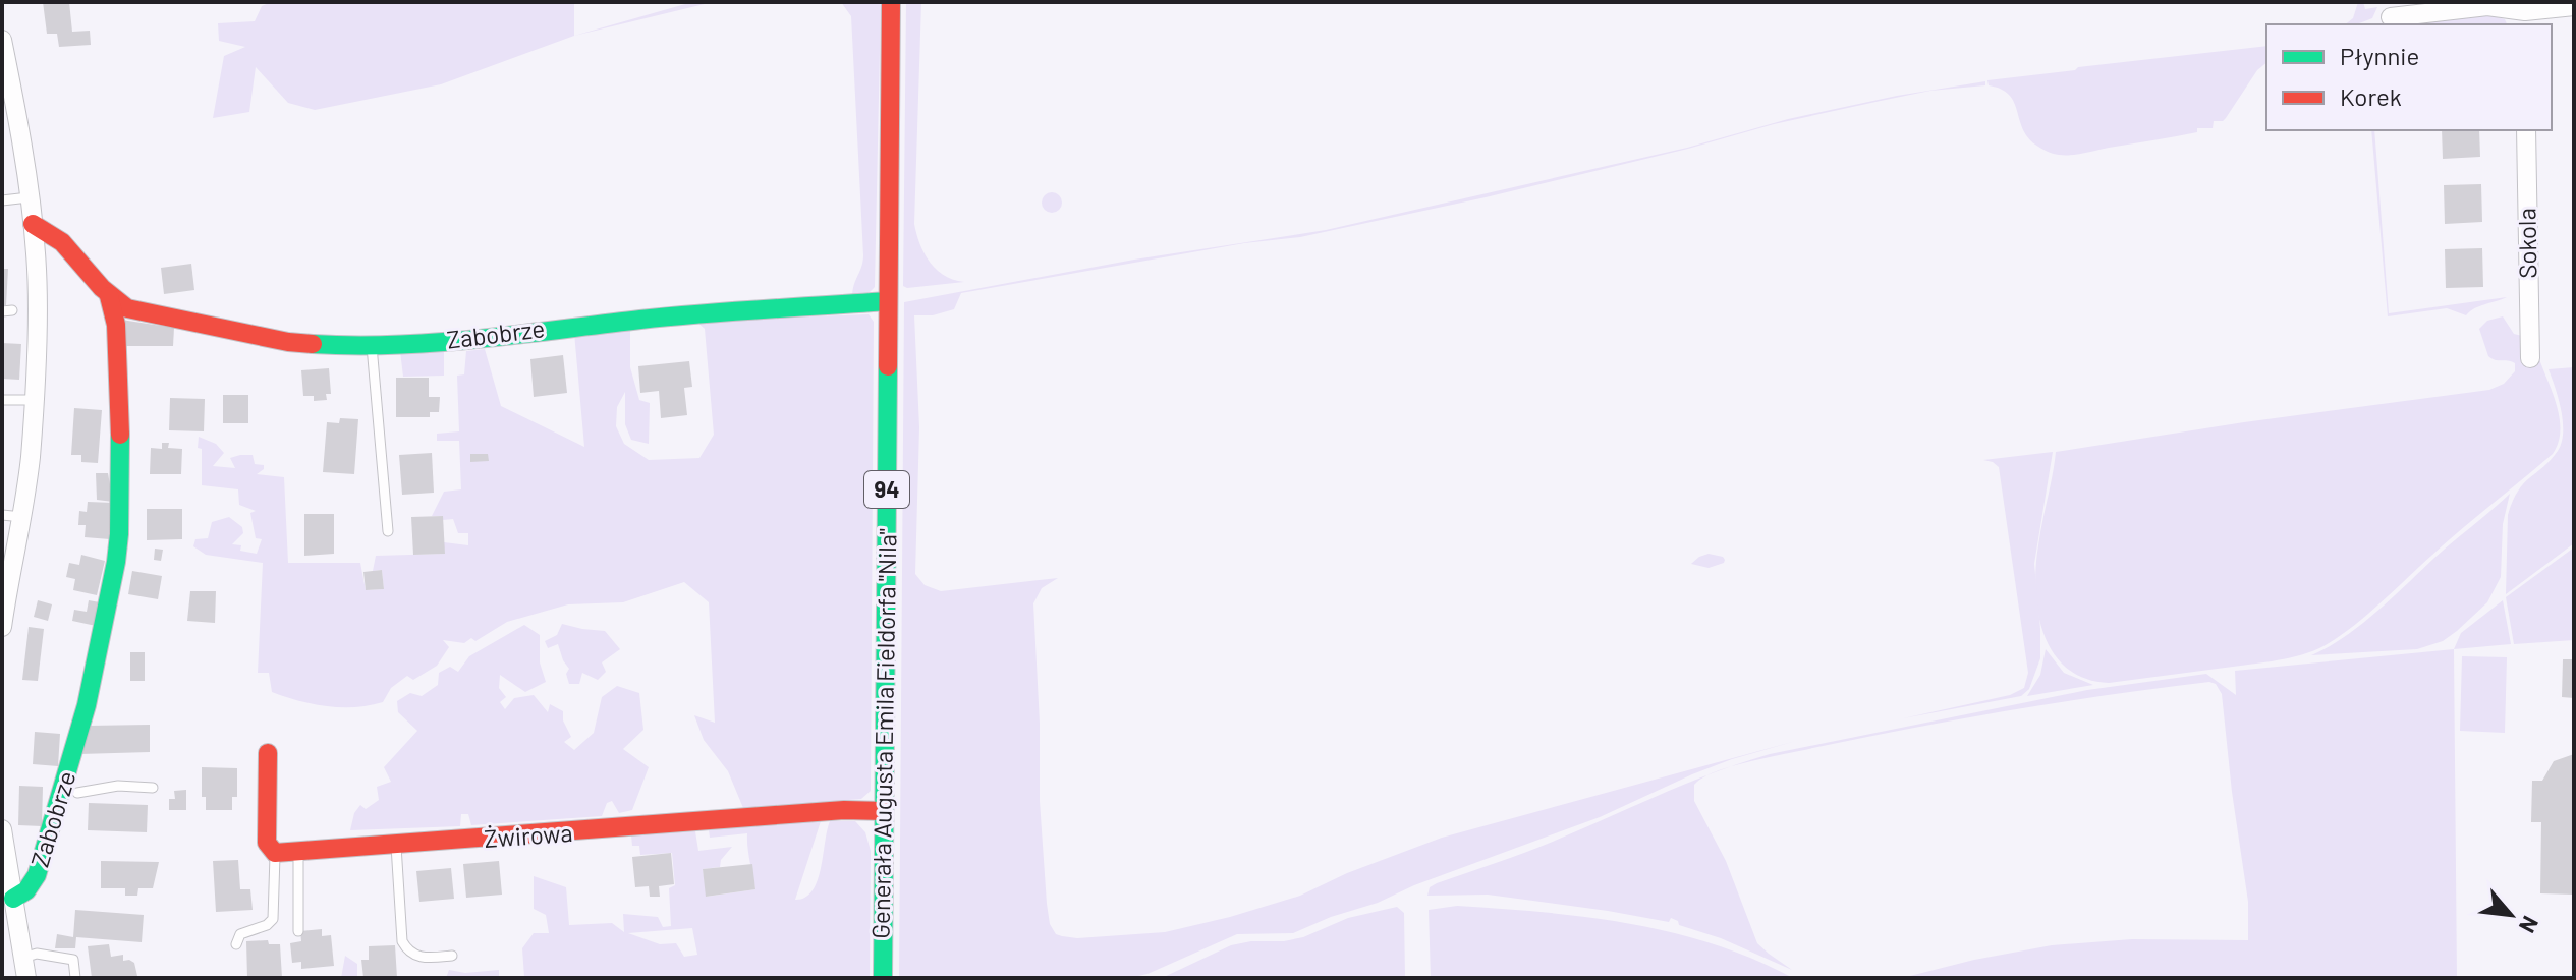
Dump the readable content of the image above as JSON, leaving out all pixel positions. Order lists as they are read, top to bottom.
{
  "streets": {
    "street": [
      "Sokola",
      "Zabobrze",
      "94",
      "Generała Augusta Emila Fieldorfa \"Nila\"",
      "Żwirowa"
    ]
  },
  "crossings": [
    ["Zabobrze", "Generała Augusta Emila Fieldorfa \"Nila\""],
    ["Generała Augusta Emila Fieldorfa \"Nila\"", "Żwirowa"]
  ],
  "legend": ["Płynnie", "Korek"],
  "north": "bottom right"
}
